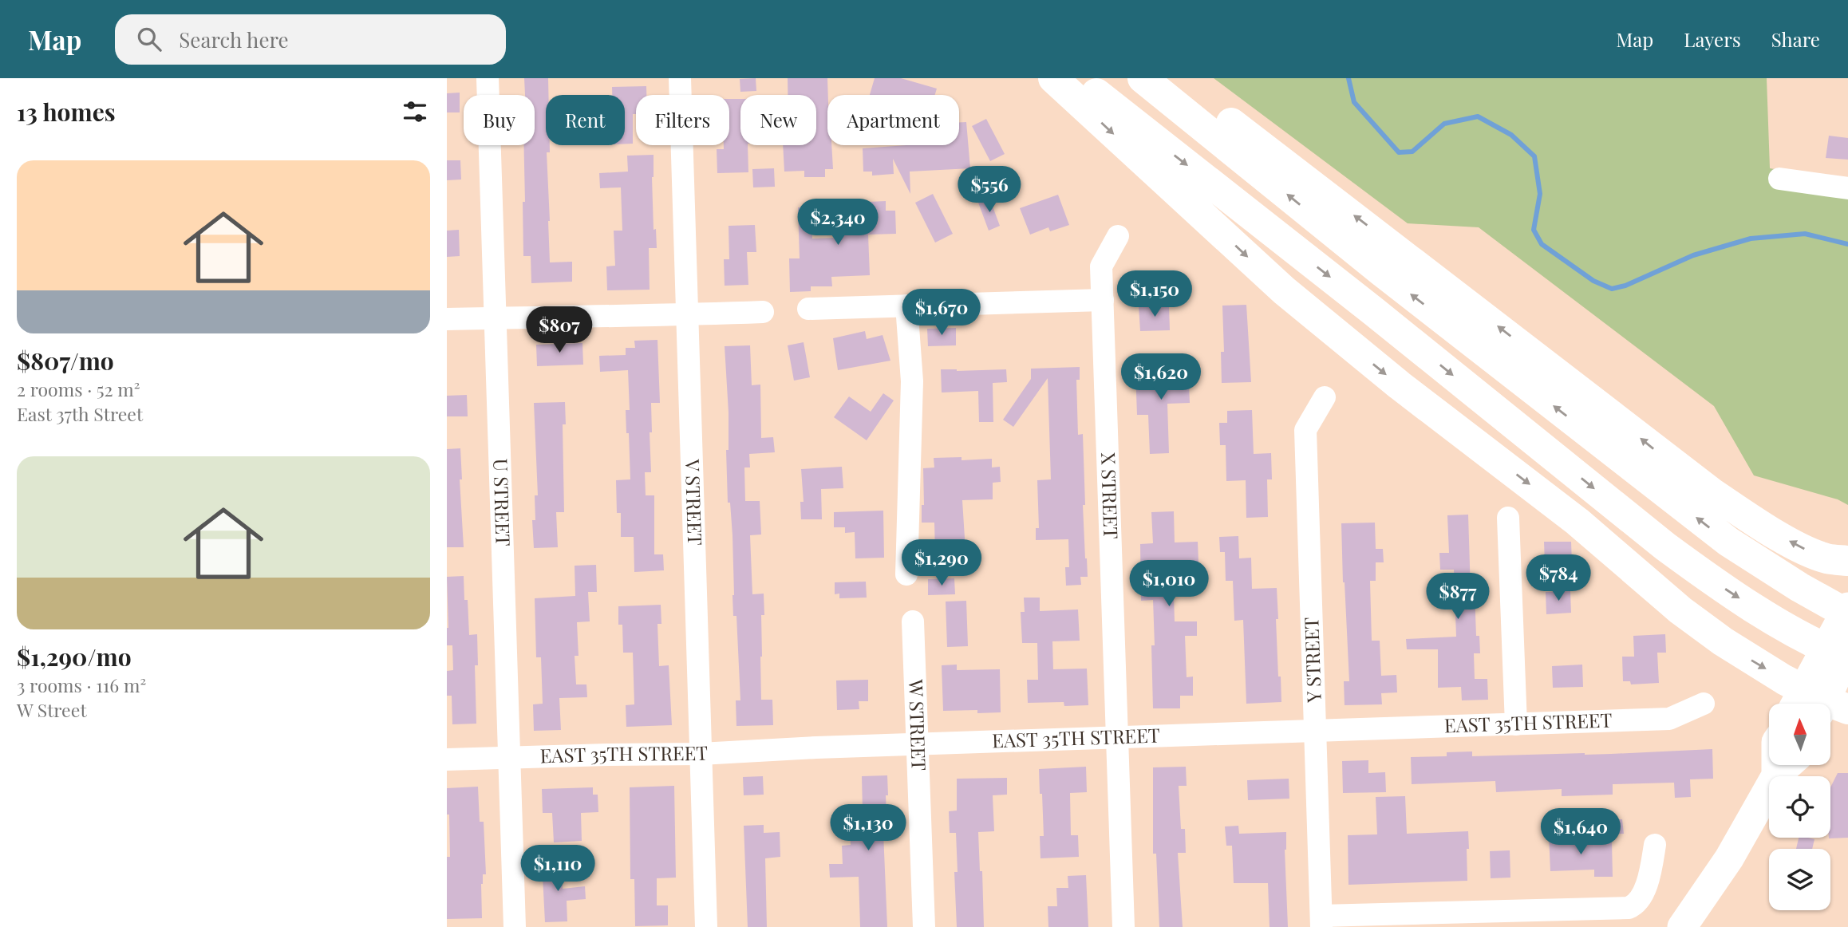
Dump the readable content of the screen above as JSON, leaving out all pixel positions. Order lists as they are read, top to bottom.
{
  "streets": {
    "street": [
      "X STREET",
      "U STREET",
      "V STREET",
      "Y STREET",
      "EAST 35TH STREET",
      "W STREET"
    ]
  },
  "crossings": [
    ["X STREET", "EAST 35TH STREET"],
    ["U STREET", "EAST 35TH STREET"],
    ["V STREET", "EAST 35TH STREET"],
    ["Y STREET", "EAST 35TH STREET"],
    ["EAST 35TH STREET", "W STREET"]
  ],
  "north": "top",
  "page": {
    "header": "Map",
    "search": "Search here",
    "nav": ["Map", "Layers", "Share"],
    "heading": "13 homes",
    "chip": [
      "Buy",
      "Rent",
      "Filters",
      "New",
      "Apartment"
    ],
    "list": [
      {
        "name": "$807/mo",
        "note": "2 rooms · 52 m² · East 37th Street"
      },
      {
        "name": "$1,290/mo",
        "note": "3 rooms · 116 m² · W Street"
      }
    ],
    "price": [
      "$556",
      "$2,340",
      "$1,150",
      "$1,670",
      "$807",
      "$1,620",
      "$1,290",
      "$784",
      "$1,010",
      "$877",
      "$1,130",
      "$1,640",
      "$1,110"
    ]
  }
}
